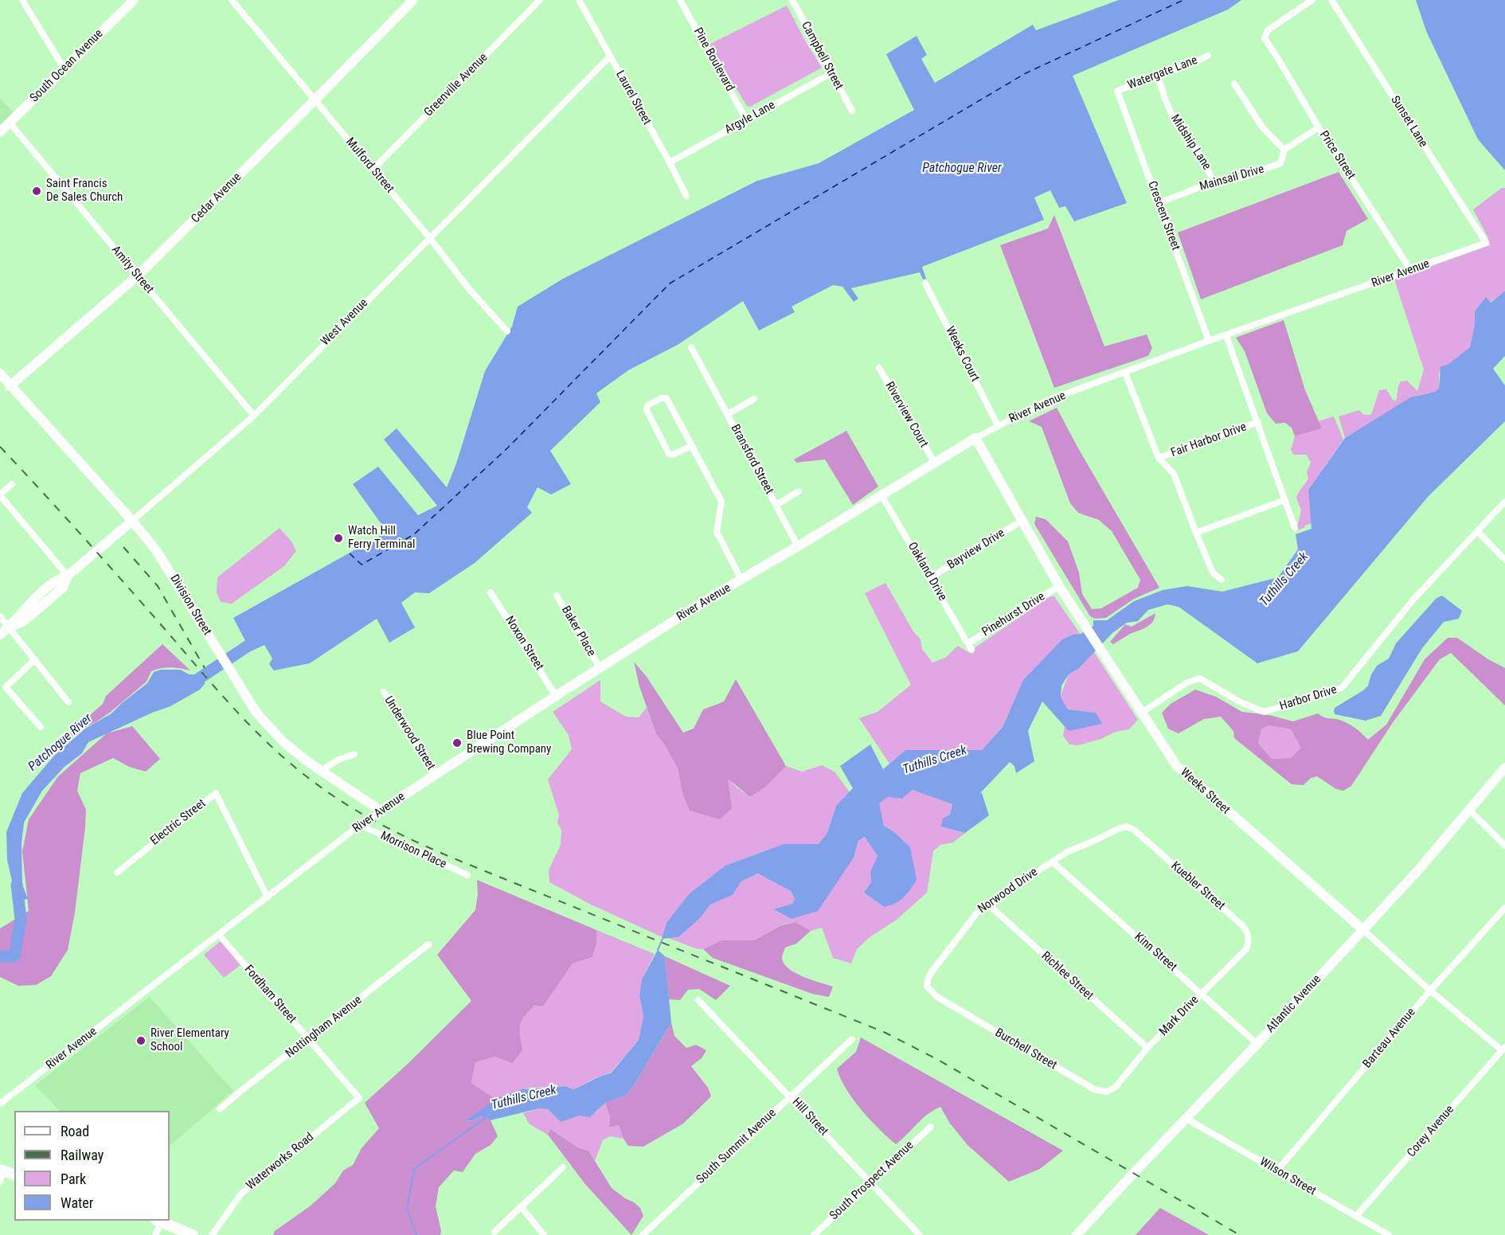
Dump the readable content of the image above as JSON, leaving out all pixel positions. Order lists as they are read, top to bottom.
{
  "streets": {
    "main road": [
      "South Ocean Avenue",
      "Cedar Avenue",
      "River Avenue",
      "West Avenue",
      "Division Street",
      "Weeks Street",
      "Atlantic Avenue"
    ],
    "street": [
      "Campbell Street",
      "Pine Boulevard",
      "Watergate Lane",
      "Greenville Avenue",
      "Laurel Street",
      "Argyle Lane",
      "Sunset Lane",
      "Midship Lane",
      "Price Street",
      "Mulford Street",
      "Mainsail Drive",
      "Crescent Street",
      "Amity Street",
      "Weeks Court",
      "Riverview Court",
      "Fair Harbor Drive",
      "Bransford Street",
      "Bayview Drive",
      "Oakland Drive",
      "Pinehurst Drive",
      "Baker Place",
      "Noxon Street",
      "Harbor Drive",
      "Underwood Street",
      "Electric Street",
      "Morrison Place",
      "Kuebler Street",
      "Norwood Drive",
      "Kinn Street",
      "Richlee Street",
      "Fordham Street",
      "Mark Drive",
      "Nottingham Avenue",
      "Barteau Avenue",
      "Burchell Street",
      "Hill Street",
      "Corey Avenue",
      "South Summit Avenue",
      "Waterworks Road",
      "Wilson Street",
      "South Prospect Avenue"
    ]
  },
  "crossings": [
    ["Campbell Street", "Argyle Lane"],
    ["Pine Boulevard", "Argyle Lane"],
    ["South Ocean Avenue", "Amity Street"],
    ["Watergate Lane", "Midship Lane"],
    ["Watergate Lane", "Crescent Street"],
    ["Greenville Avenue", "Mulford Street"],
    ["Laurel Street", "Argyle Lane"],
    ["Laurel Street", "West Avenue"],
    ["Sunset Lane", "River Avenue"],
    ["Midship Lane", "Mainsail Drive"],
    ["Price Street", "Mainsail Drive"],
    ["Price Street", "River Avenue"],
    ["Mulford Street", "Cedar Avenue"],
    ["Mulford Street", "West Avenue"],
    ["Mainsail Drive", "Crescent Street"],
    ["Cedar Avenue", "Amity Street"],
    ["Cedar Avenue", "Division Street"],
    ["Crescent Street", "River Avenue"],
    ["Amity Street", "West Avenue"],
    ["River Avenue", "Weeks Court"],
    ["River Avenue", "Riverview Court"],
    ["River Avenue", "Fair Harbor Drive"],
    ["River Avenue", "Bransford Street"],
    ["River Avenue", "Oakland Drive"],
    ["River Avenue", "Division Street"],
    ["River Avenue", "Baker Place"],
    ["River Avenue", "Noxon Street"],
    ["River Avenue", "Underwood Street"],
    ["River Avenue", "Weeks Street"],
    ["River Avenue", "Electric Street"],
    ["River Avenue", "Morrison Place"],
    ["River Avenue", "Fordham Street"],
    ["West Avenue", "Division Street"],
    ["Bayview Drive", "Oakland Drive"],
    ["Bayview Drive", "Weeks Street"],
    ["Oakland Drive", "Pinehurst Drive"],
    ["Pinehurst Drive", "Weeks Street"],
    ["Harbor Drive", "Weeks Street"],
    ["Weeks Street", "Atlantic Avenue"],
    ["Weeks Street", "Barteau Avenue"],
    ["Weeks Street", "Corey Avenue"],
    ["Kuebler Street", "Norwood Drive"],
    ["Kuebler Street", "Mark Drive"],
    ["Norwood Drive", "Kinn Street"],
    ["Norwood Drive", "Richlee Street"],
    ["Norwood Drive", "Burchell Street"],
    ["Kinn Street", "Atlantic Avenue"],
    ["Kinn Street", "Mark Drive"],
    ["Richlee Street", "Mark Drive"],
    ["Fordham Street", "Nottingham Avenue"],
    ["Fordham Street", "Waterworks Road"],
    ["Atlantic Avenue", "Wilson Street"],
    ["Mark Drive", "Burchell Street"],
    ["Barteau Avenue", "Wilson Street"],
    ["Hill Street", "South Summit Avenue"],
    ["Hill Street", "South Prospect Avenue"],
    ["Corey Avenue", "Wilson Street"]
  ],
  "water": ["Patchogue River", "Tuthills Creek"],
  "places": [
    "Saint Francis De Sales Church",
    "Watch Hill Ferry Terminal",
    "Blue Point Brewing Company",
    "River Elementary School"
  ],
  "legend": [
    "Road",
    "Railway",
    "Park",
    "Water"
  ]
}
